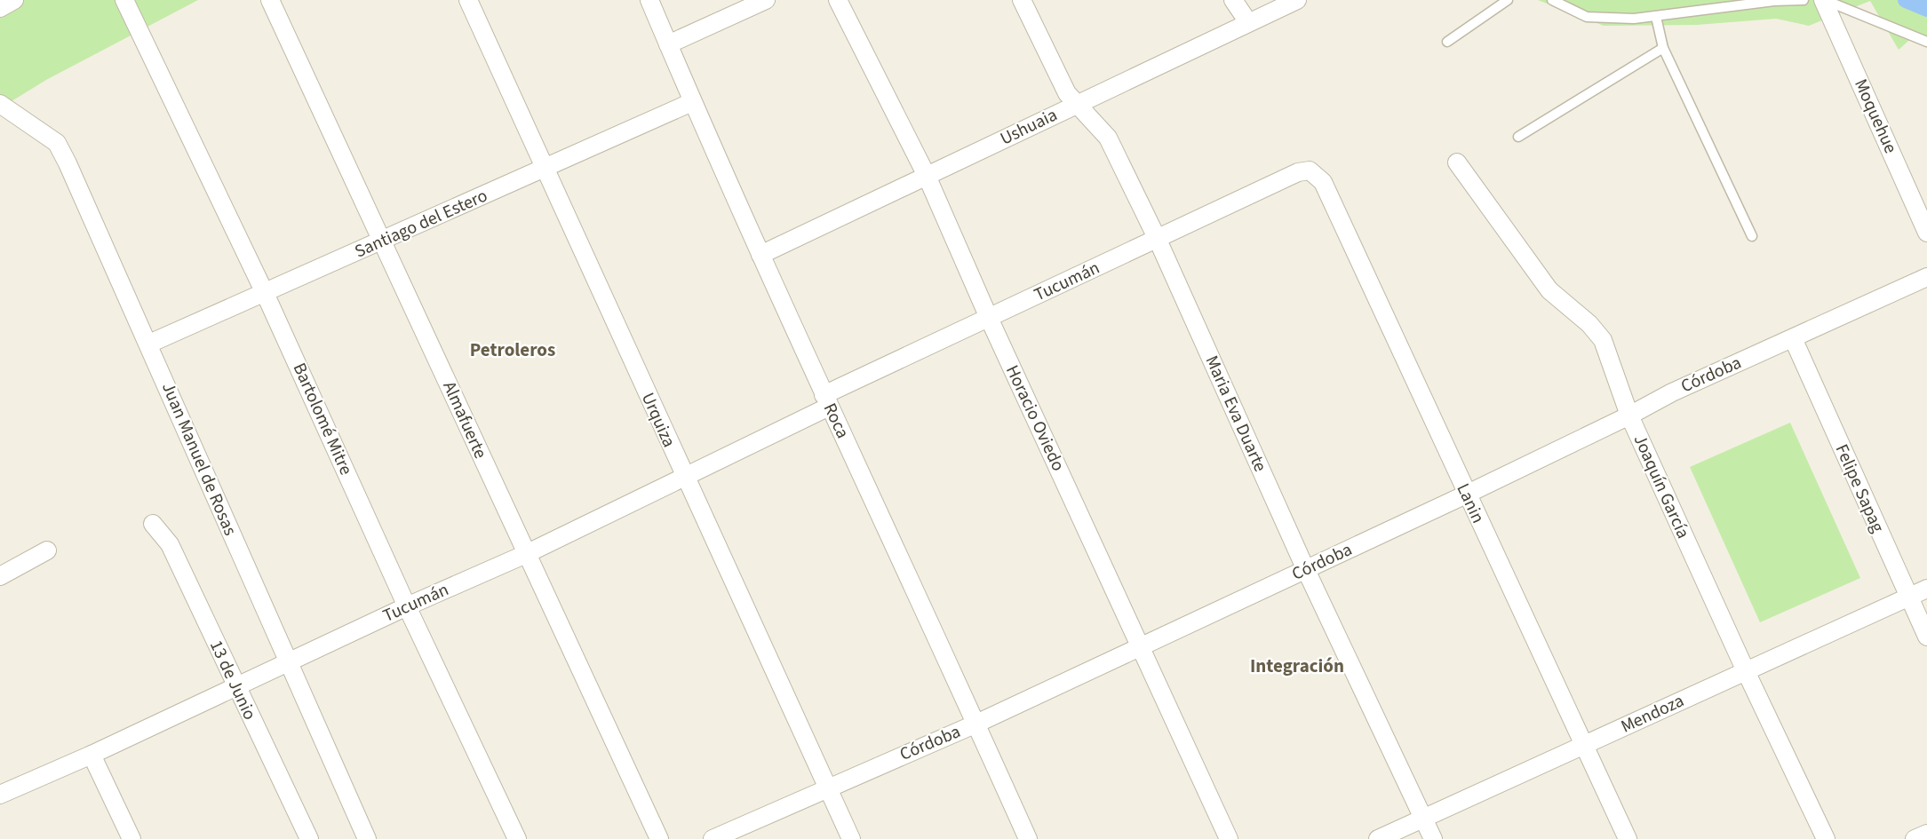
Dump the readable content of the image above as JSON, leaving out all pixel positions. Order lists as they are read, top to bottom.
{
  "streets": {
    "street": [
      "Moquehue",
      "Ushuaia",
      "Santiago del Estero",
      "Tucumán",
      "Córdoba",
      "Maria Eva Duarte",
      "Horacio Oviedo",
      "Bartolomé Mitre",
      "Almafuerte",
      "Urquiza",
      "Roca",
      "Juan Manuel de Rosas",
      "Joaquín García",
      "Felipe Sapag",
      "Lanin",
      "13 de Junio",
      "Mendoza"
    ]
  },
  "crossings": [
    ["Ushuaia", "Maria Eva Duarte"],
    ["Ushuaia", "Horacio Oviedo"],
    ["Ushuaia", "Roca"],
    ["Santiago del Estero", "Bartolomé Mitre"],
    ["Santiago del Estero", "Almafuerte"],
    ["Santiago del Estero", "Urquiza"],
    ["Santiago del Estero", "Roca"],
    ["Santiago del Estero", "Juan Manuel de Rosas"],
    ["Tucumán", "Maria Eva Duarte"],
    ["Tucumán", "Horacio Oviedo"],
    ["Tucumán", "Bartolomé Mitre"],
    ["Tucumán", "Almafuerte"],
    ["Tucumán", "Urquiza"],
    ["Tucumán", "Roca"],
    ["Tucumán", "Juan Manuel de Rosas"],
    ["Tucumán", "Lanin"],
    ["Tucumán", "13 de Junio"],
    ["Córdoba", "Maria Eva Duarte"],
    ["Córdoba", "Horacio Oviedo"],
    ["Córdoba", "Urquiza"],
    ["Córdoba", "Roca"],
    ["Córdoba", "Joaquín García"],
    ["Córdoba", "Felipe Sapag"],
    ["Córdoba", "Lanin"],
    ["Maria Eva Duarte", "Mendoza"],
    ["Joaquín García", "Mendoza"],
    ["Felipe Sapag", "Mendoza"],
    ["Lanin", "Mendoza"]
  ],
  "districts": ["Petroleros", "Integración"]
}
